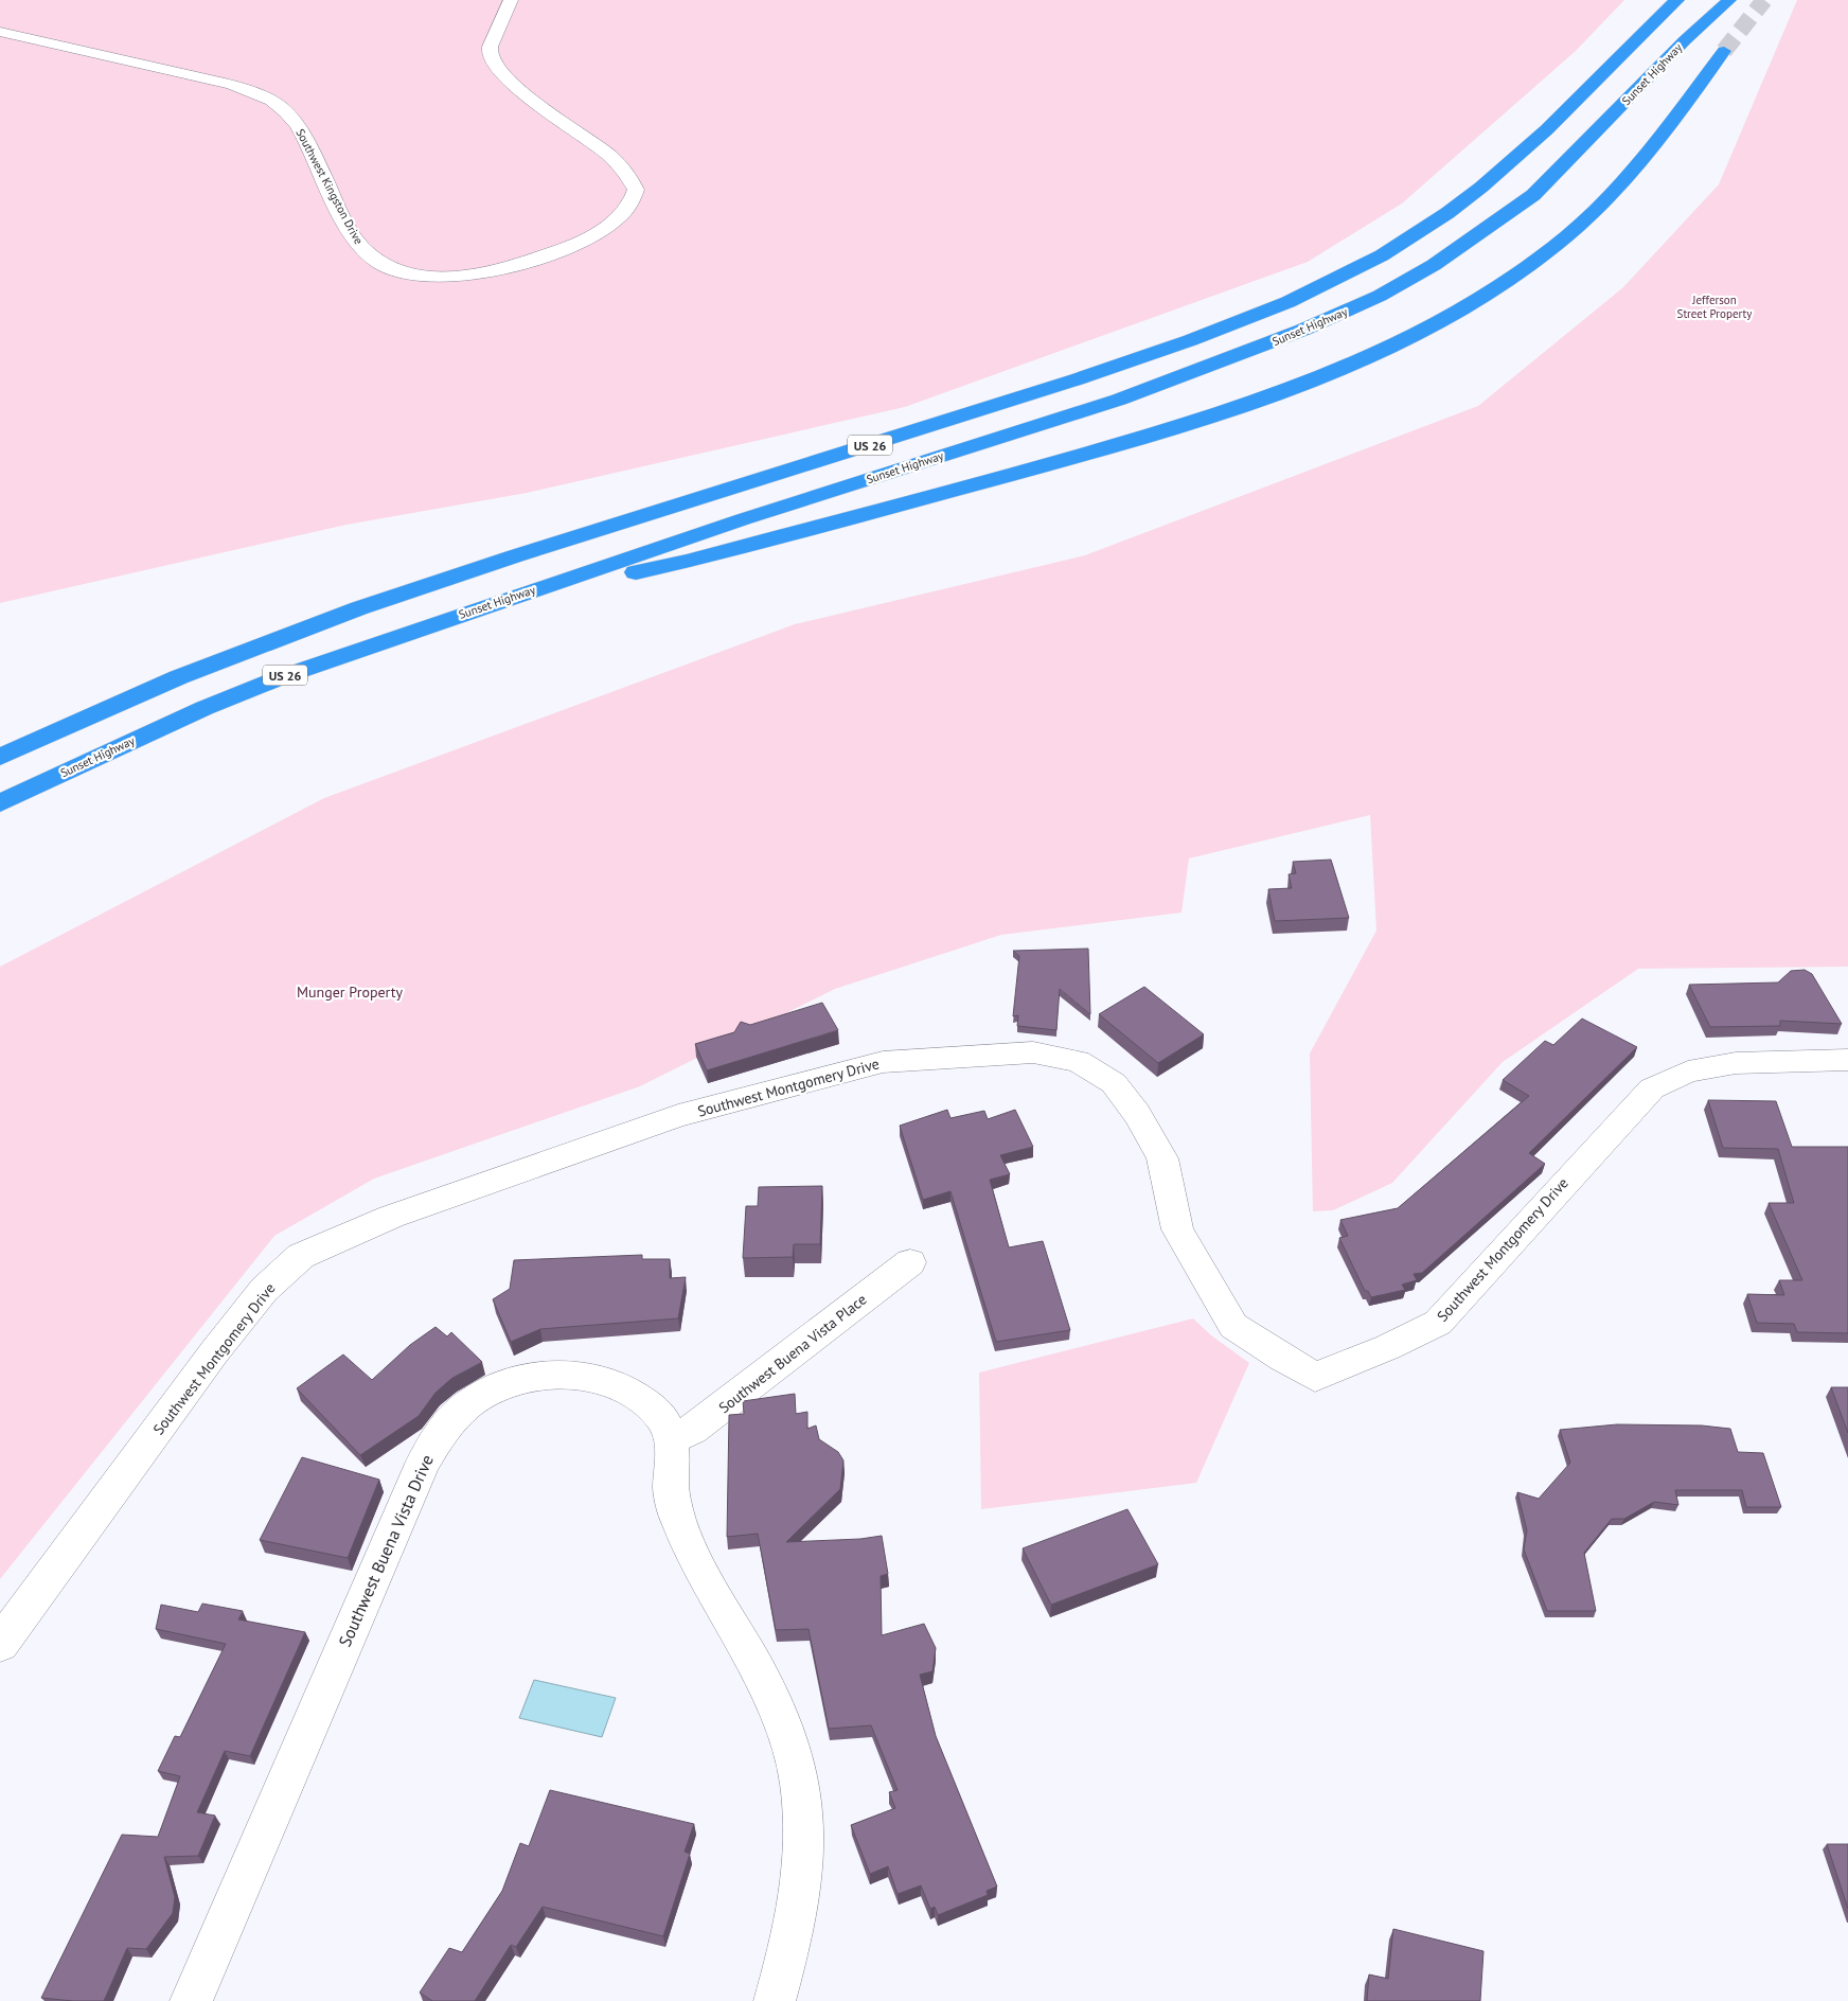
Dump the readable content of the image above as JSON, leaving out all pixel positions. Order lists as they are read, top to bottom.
{
  "streets": {
    "highway": ["Sunset Highway", "US 26"],
    "street": [
      "Southwest Kingston Drive",
      "Southwest Montgomery Drive",
      "Southwest Buena Vista Place",
      "Southwest Buena Vista Drive"
    ]
  },
  "crossings": [
    ["Southwest Buena Vista Place", "Southwest Buena Vista Drive"]
  ],
  "parks": ["Jefferson Street Property", "Munger Property"]
}
